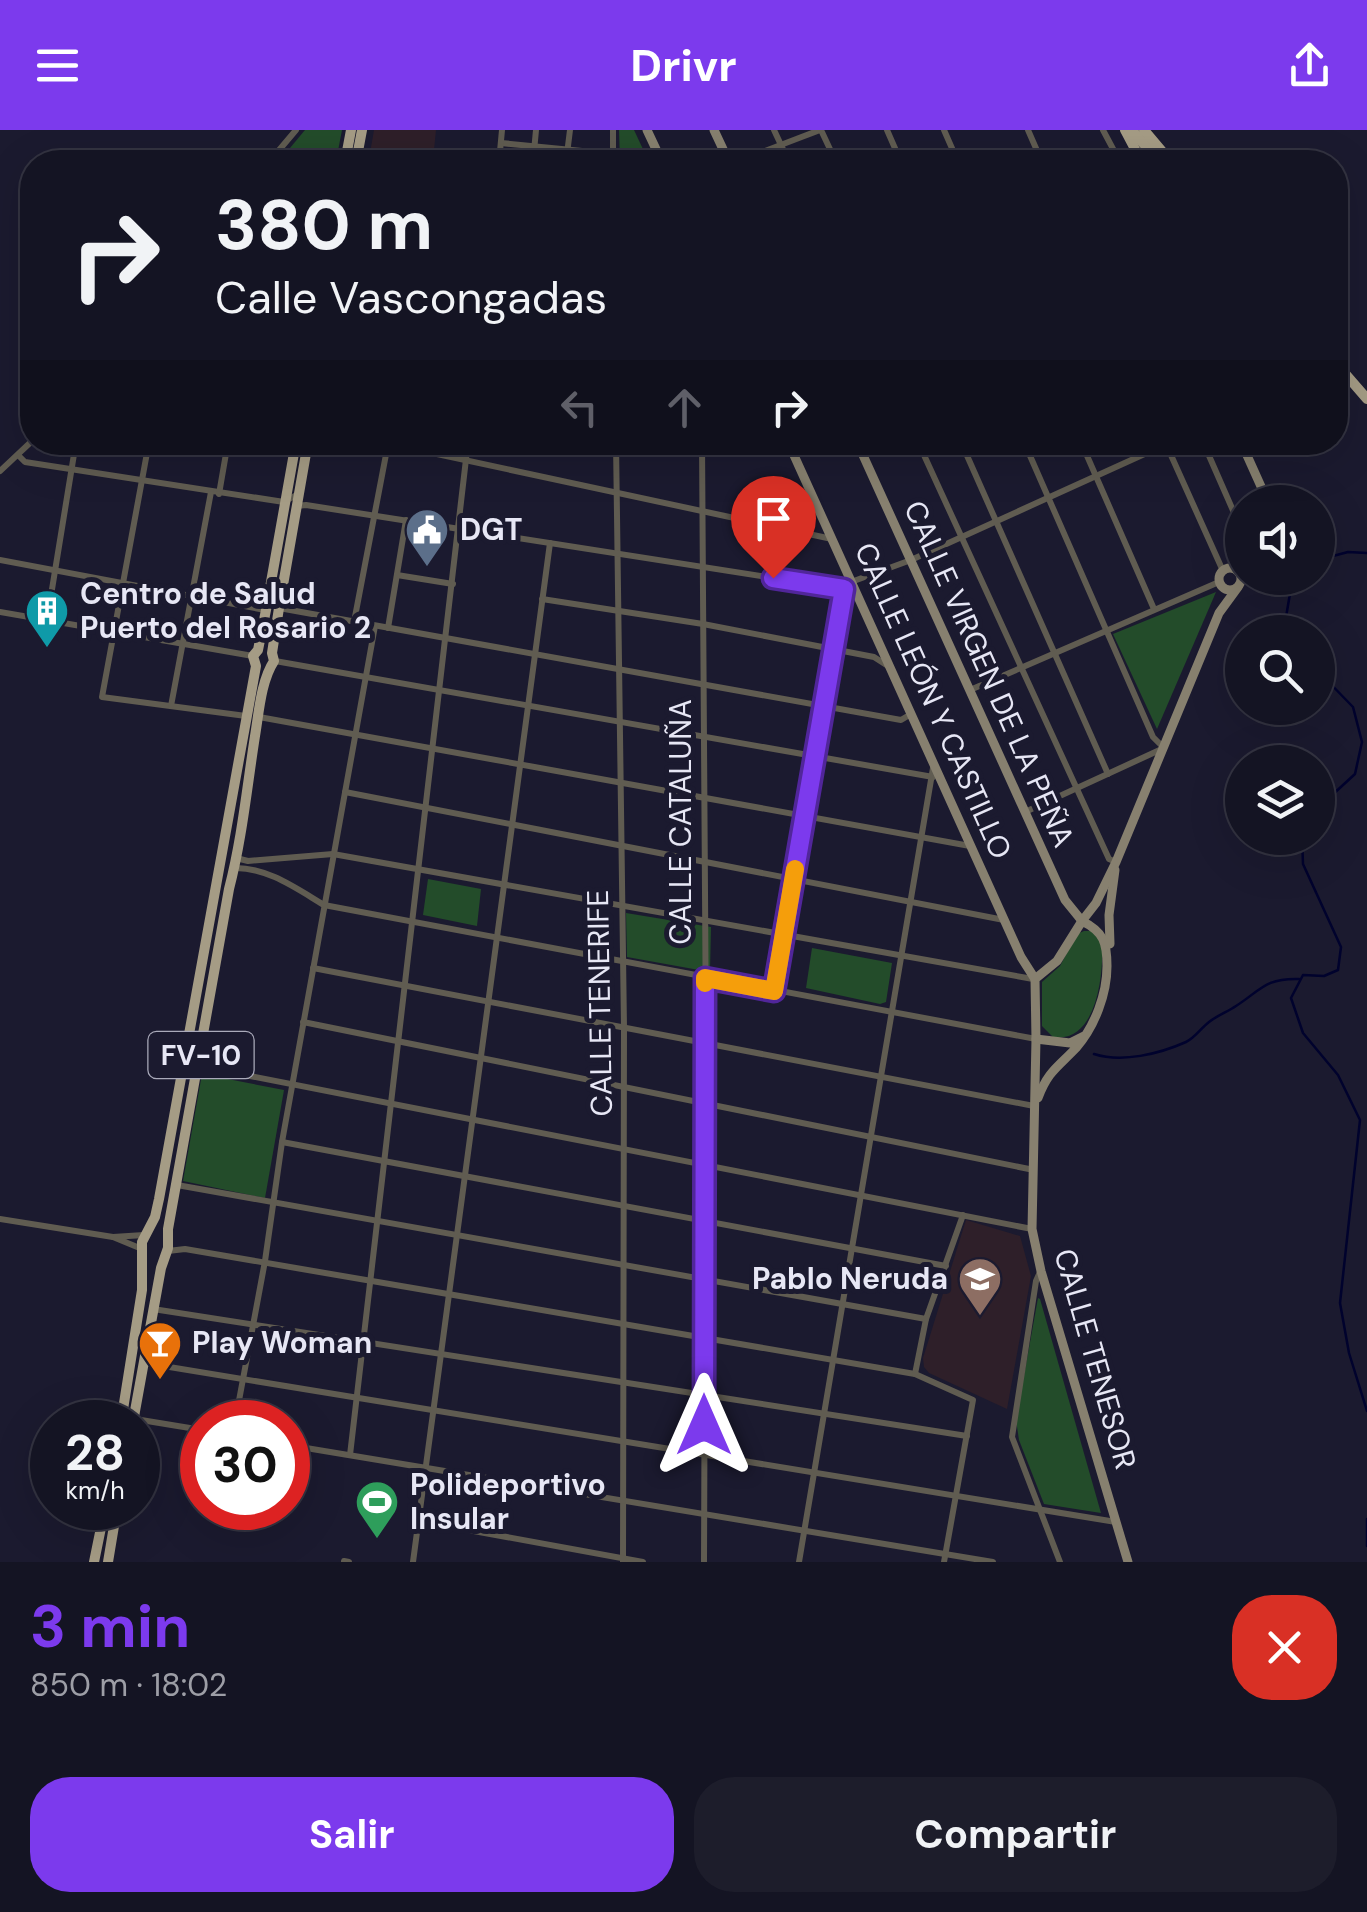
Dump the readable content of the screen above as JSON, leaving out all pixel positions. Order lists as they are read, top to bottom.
{
  "streets": {
    "main road": ["FV-10"],
    "street": [
      "CALLE VIRGEN DE LA PEÑA",
      "CALLE LEÓN Y CASTILLO",
      "CALLE CATALUÑA",
      "CALLE TENERIFE",
      "CALLE TENESOR"
    ]
  },
  "crossings": [
    ["CALLE LEÓN Y CASTILLO", "CALLE TENESOR"]
  ],
  "places": {
    "public building": ["DGT"],
    "building": ["Centro de Salud Puerto del Rosario 2"],
    "school or university": ["Pablo Neruda"],
    "bar": ["Play Woman"],
    "sports": ["Polideportivo Insular"]
  },
  "page": {
    "header": "Drivr",
    "turn": ["380 m", "Calle Vascongadas"],
    "speed": "28 km/h",
    "limit": "30",
    "heading": ["3 min", "850 m · 18:02"],
    "buttons": ["Salir", "Compartir"]
  }
}
